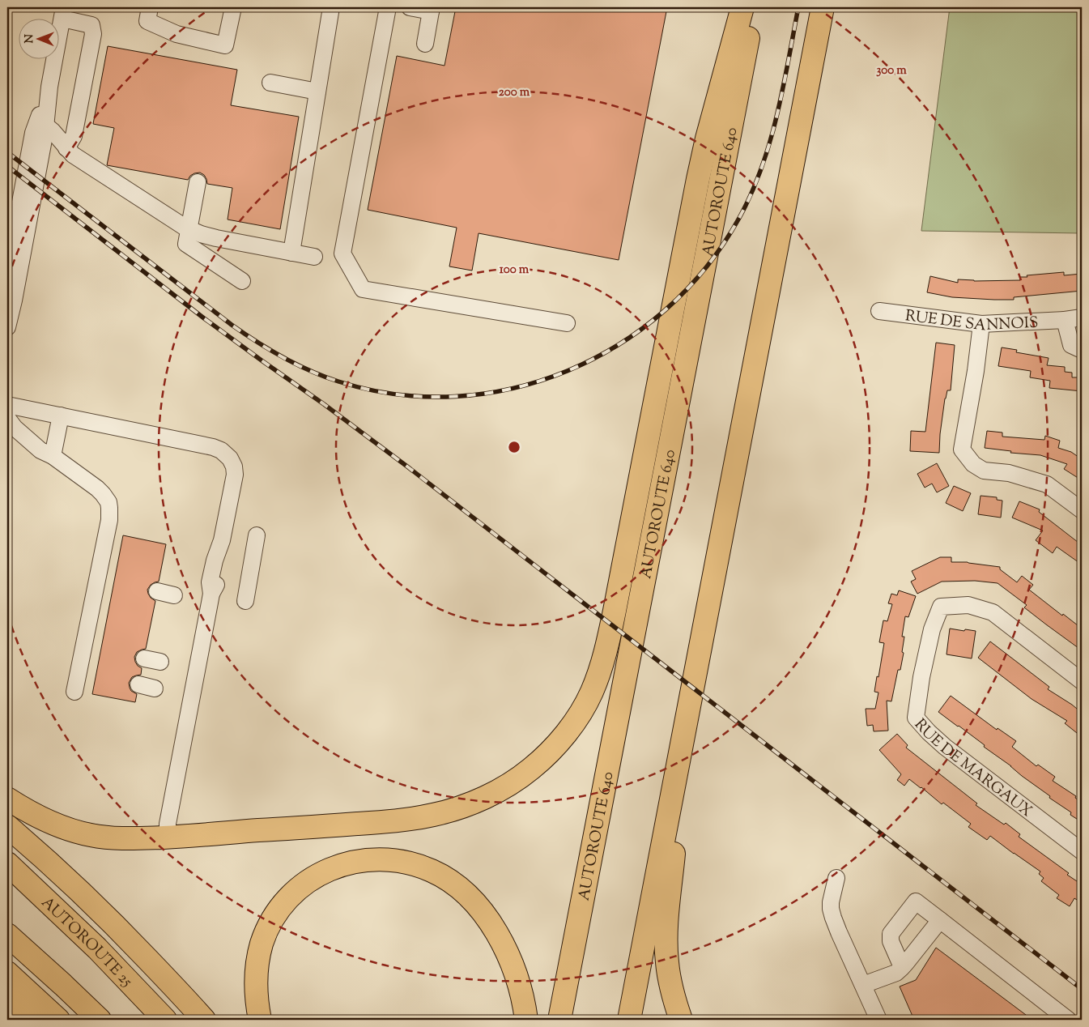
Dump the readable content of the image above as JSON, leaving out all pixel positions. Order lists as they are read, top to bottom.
{
  "streets": {
    "highway": ["AUTOROUTE 640", "AUTOROUTE 25"],
    "street": ["RUE DE SANNOIS", "RUE DE MARGAUX"]
  },
  "north": "left",
  "rings": ["300 m", "200 m", "100 m"]
}
